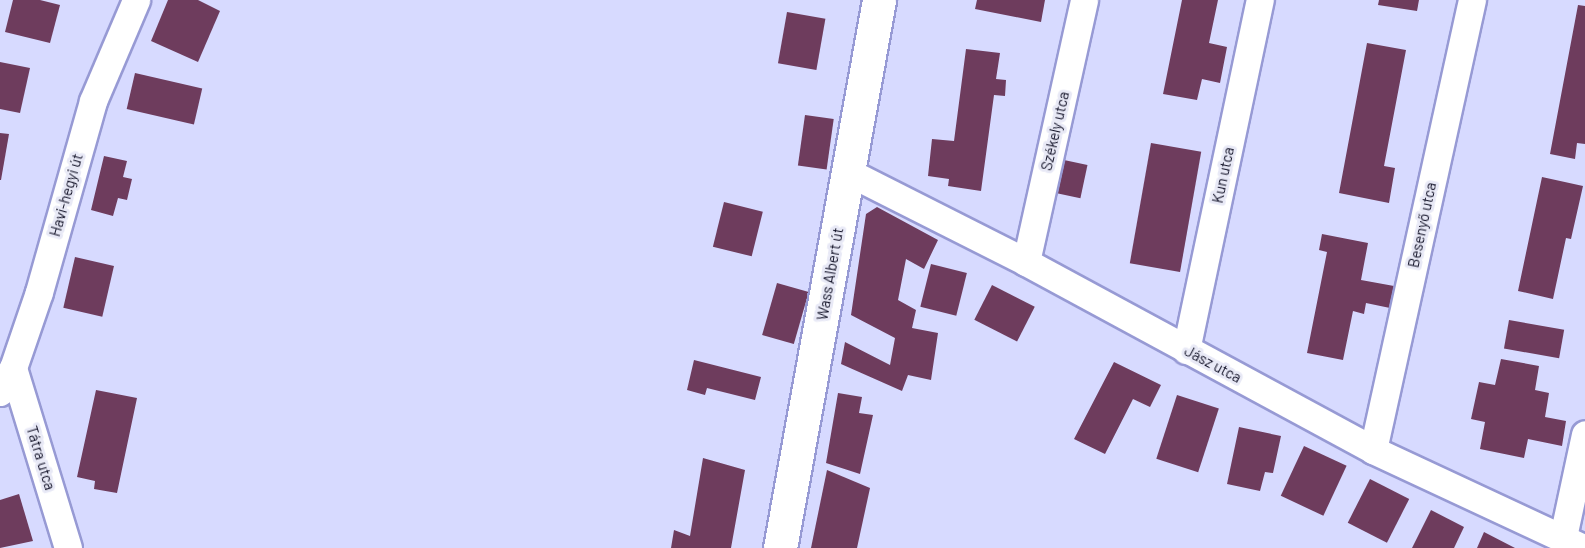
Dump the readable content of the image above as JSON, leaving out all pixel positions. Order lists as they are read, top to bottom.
{
  "streets": {
    "street": [
      "Székely utca",
      "Kun utca",
      "Havi-hegyi út",
      "Besenyő utca",
      "Wass Albert út",
      "Jász utca",
      "Tátra utca"
    ]
  },
  "crossings": [
    ["Székely utca", "Jász utca"],
    ["Kun utca", "Jász utca"],
    ["Havi-hegyi út", "Tátra utca"],
    ["Besenyő utca", "Jász utca"],
    ["Wass Albert út", "Jász utca"]
  ]
}
